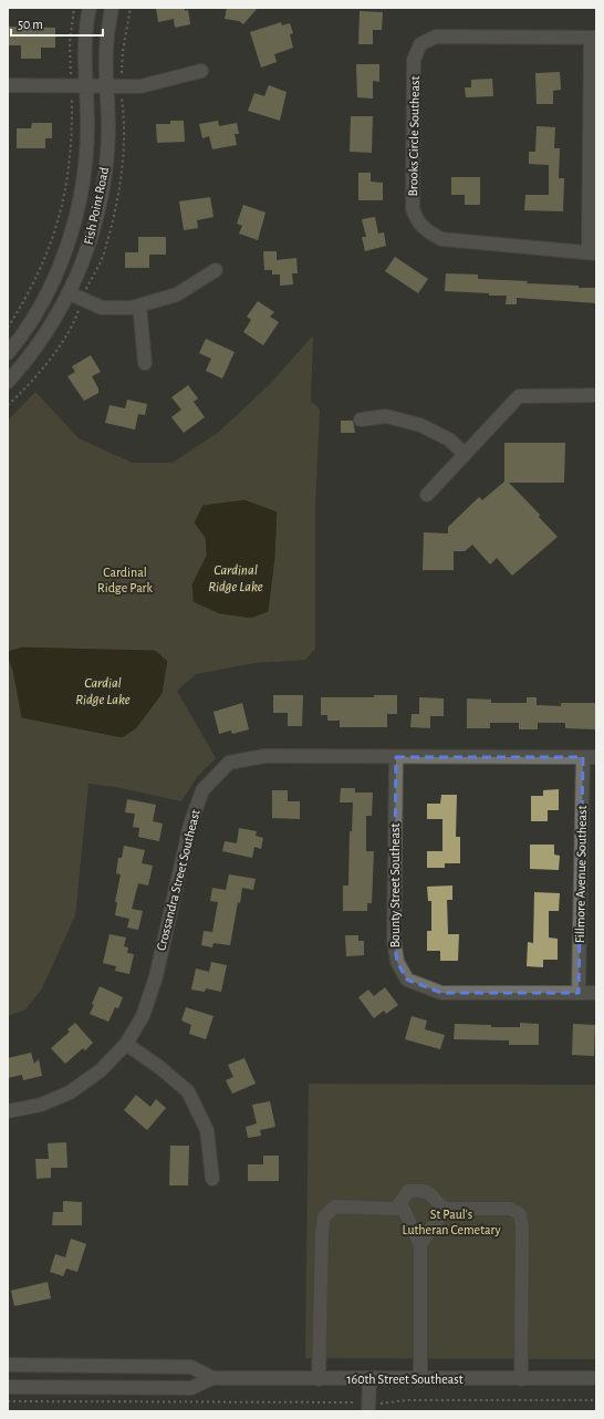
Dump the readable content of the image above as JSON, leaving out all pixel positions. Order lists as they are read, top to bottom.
{
  "streets": {
    "street": [
      "Brooks Circle Southeast",
      "Fish Point Road",
      "Fillmore Avenue Southeast",
      "Crossandra Street Southeast",
      "Bounty Street Southeast",
      "160th Street Southeast"
    ]
  },
  "crossings": [
    ["Fillmore Avenue Southeast", "Crossandra Street Southeast"],
    ["Fillmore Avenue Southeast", "Bounty Street Southeast"],
    ["Crossandra Street Southeast", "Bounty Street Southeast"]
  ],
  "water": ["Cardinal Ridge Lake", "Cardial Ridge Lake"],
  "parks": ["Cardinal Ridge Park", "St Paul's Lutheran Cemetary"],
  "scale_bar": "50 m"
}
